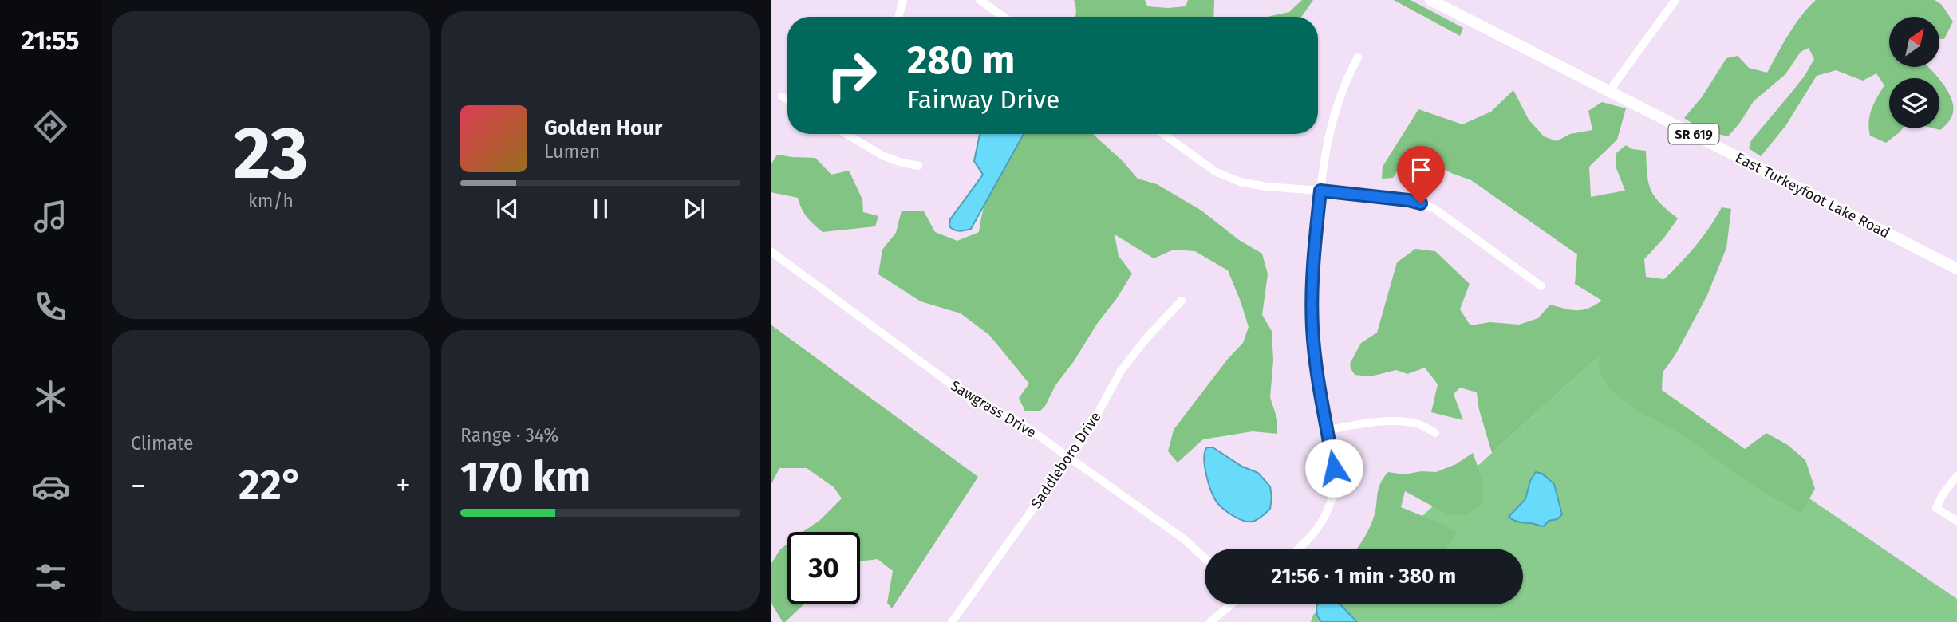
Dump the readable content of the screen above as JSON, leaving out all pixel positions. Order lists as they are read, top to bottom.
{
  "streets": {
    "main road": ["SR 619", "East Turkeyfoot Lake Road"],
    "street": ["Sawgrass Drive", "Saddleboro Drive"]
  },
  "crossings": [
    ["Sawgrass Drive", "Saddleboro Drive"]
  ],
  "north": "top right",
  "page": {
    "tabs": "21:55",
    "tile": [
      ["23", "km/h"],
      "Climate",
      ["Range · 34%", "170 km"]
    ],
    "turn": ["280 m", "Fairway Drive"],
    "song": ["Golden Hour", "Lumen"],
    "heat": ["−", "22°", "+"],
    "limit": "30",
    "trip": "21:56 · 1 min · 380 m"
  }
}
